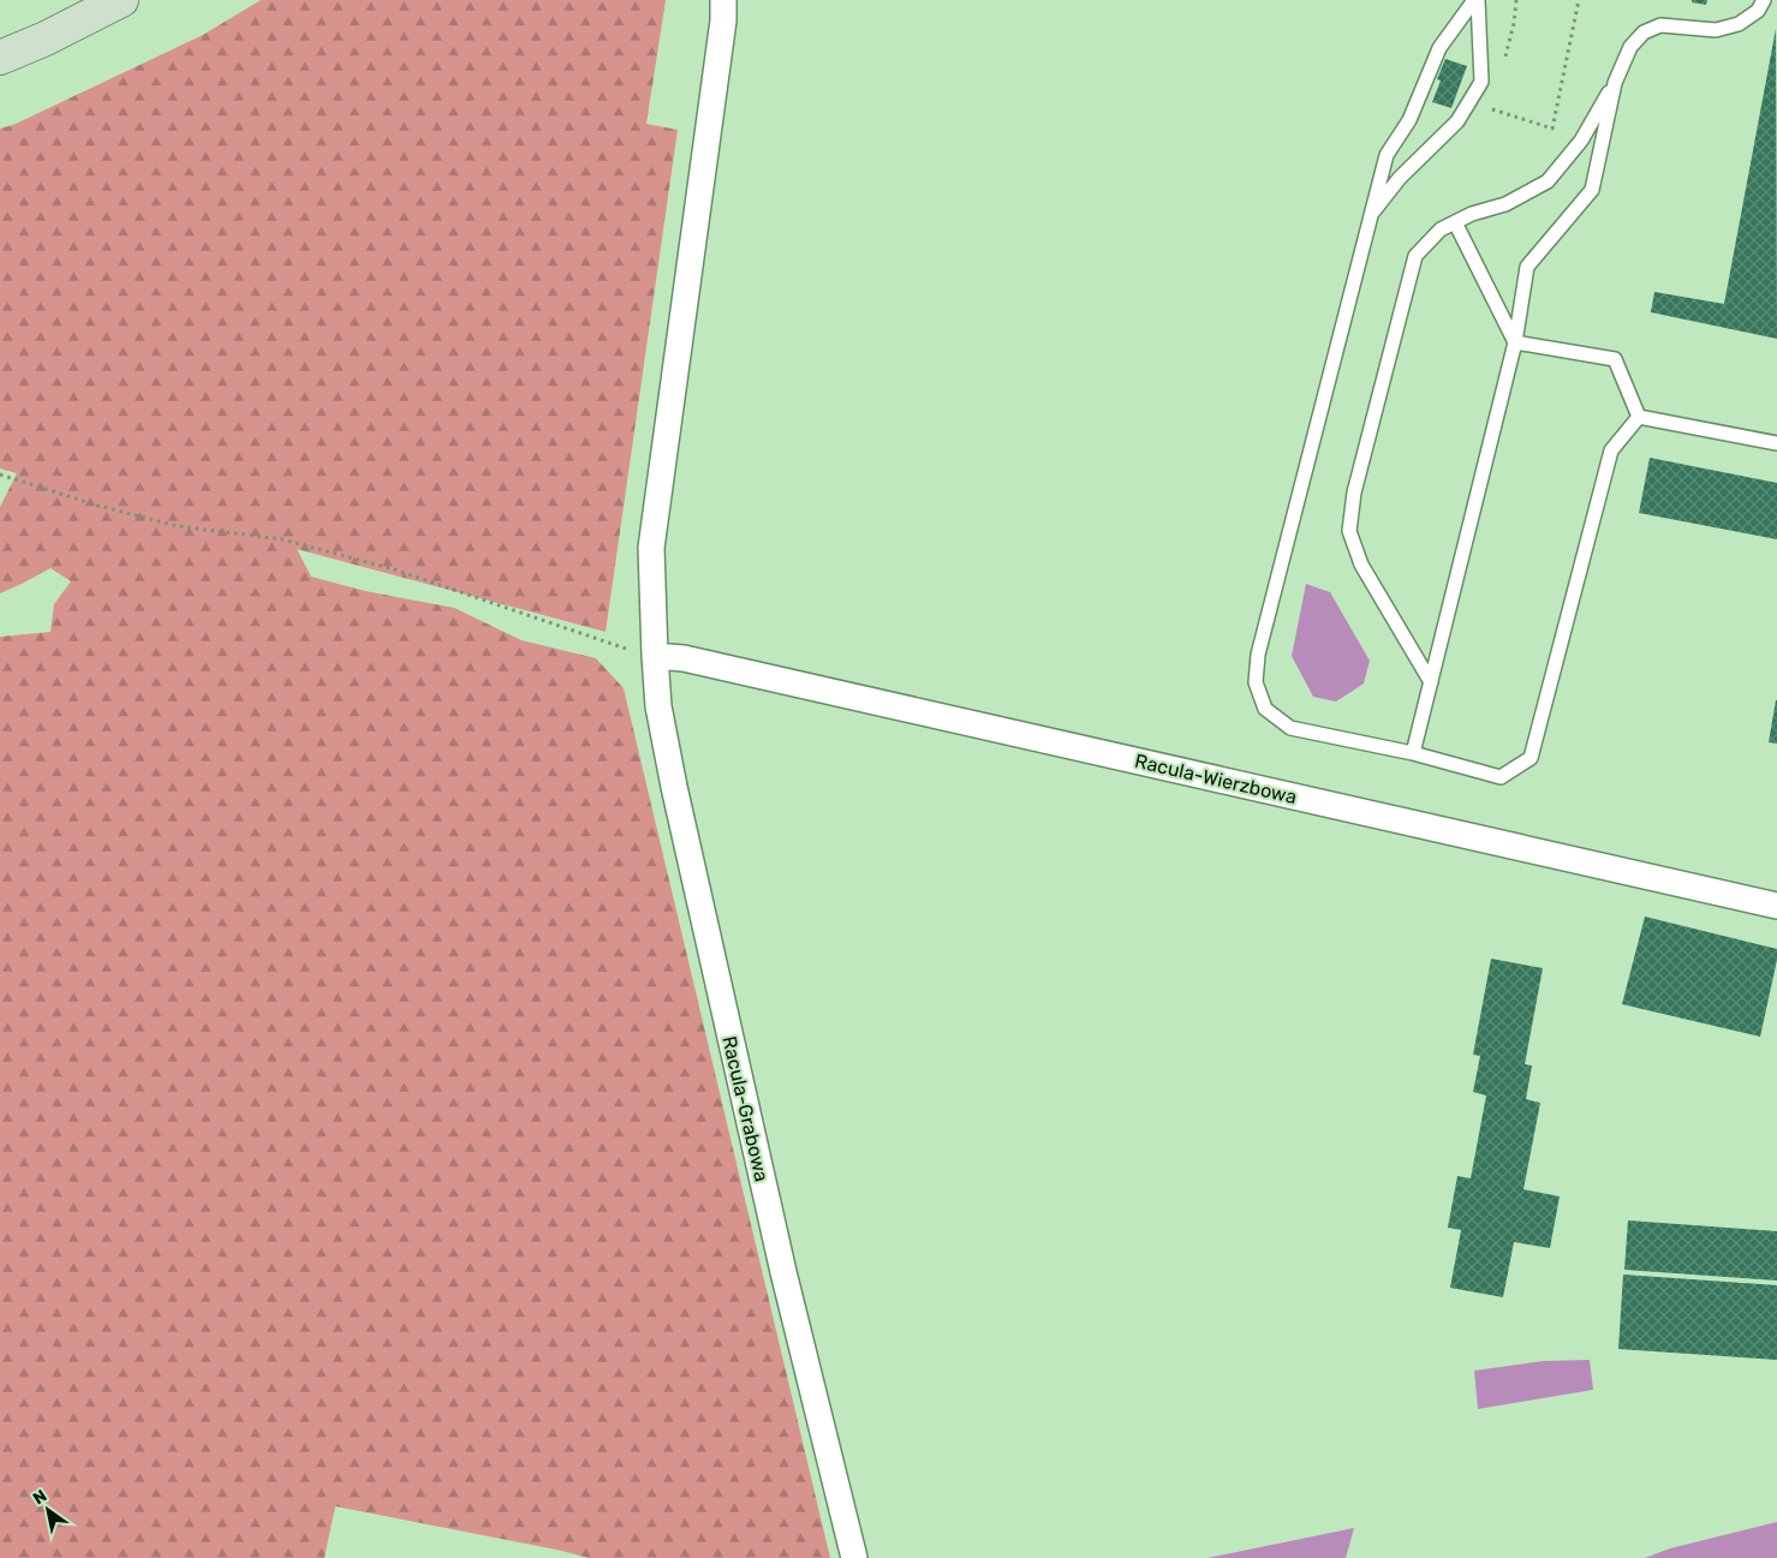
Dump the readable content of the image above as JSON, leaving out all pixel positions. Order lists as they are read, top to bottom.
{
  "streets": {
    "street": ["Racula-Wierzbowa", "Racula-Grabowa"]
  },
  "crossings": [
    ["Racula-Wierzbowa", "Racula-Grabowa"]
  ],
  "north": "top left"
}
